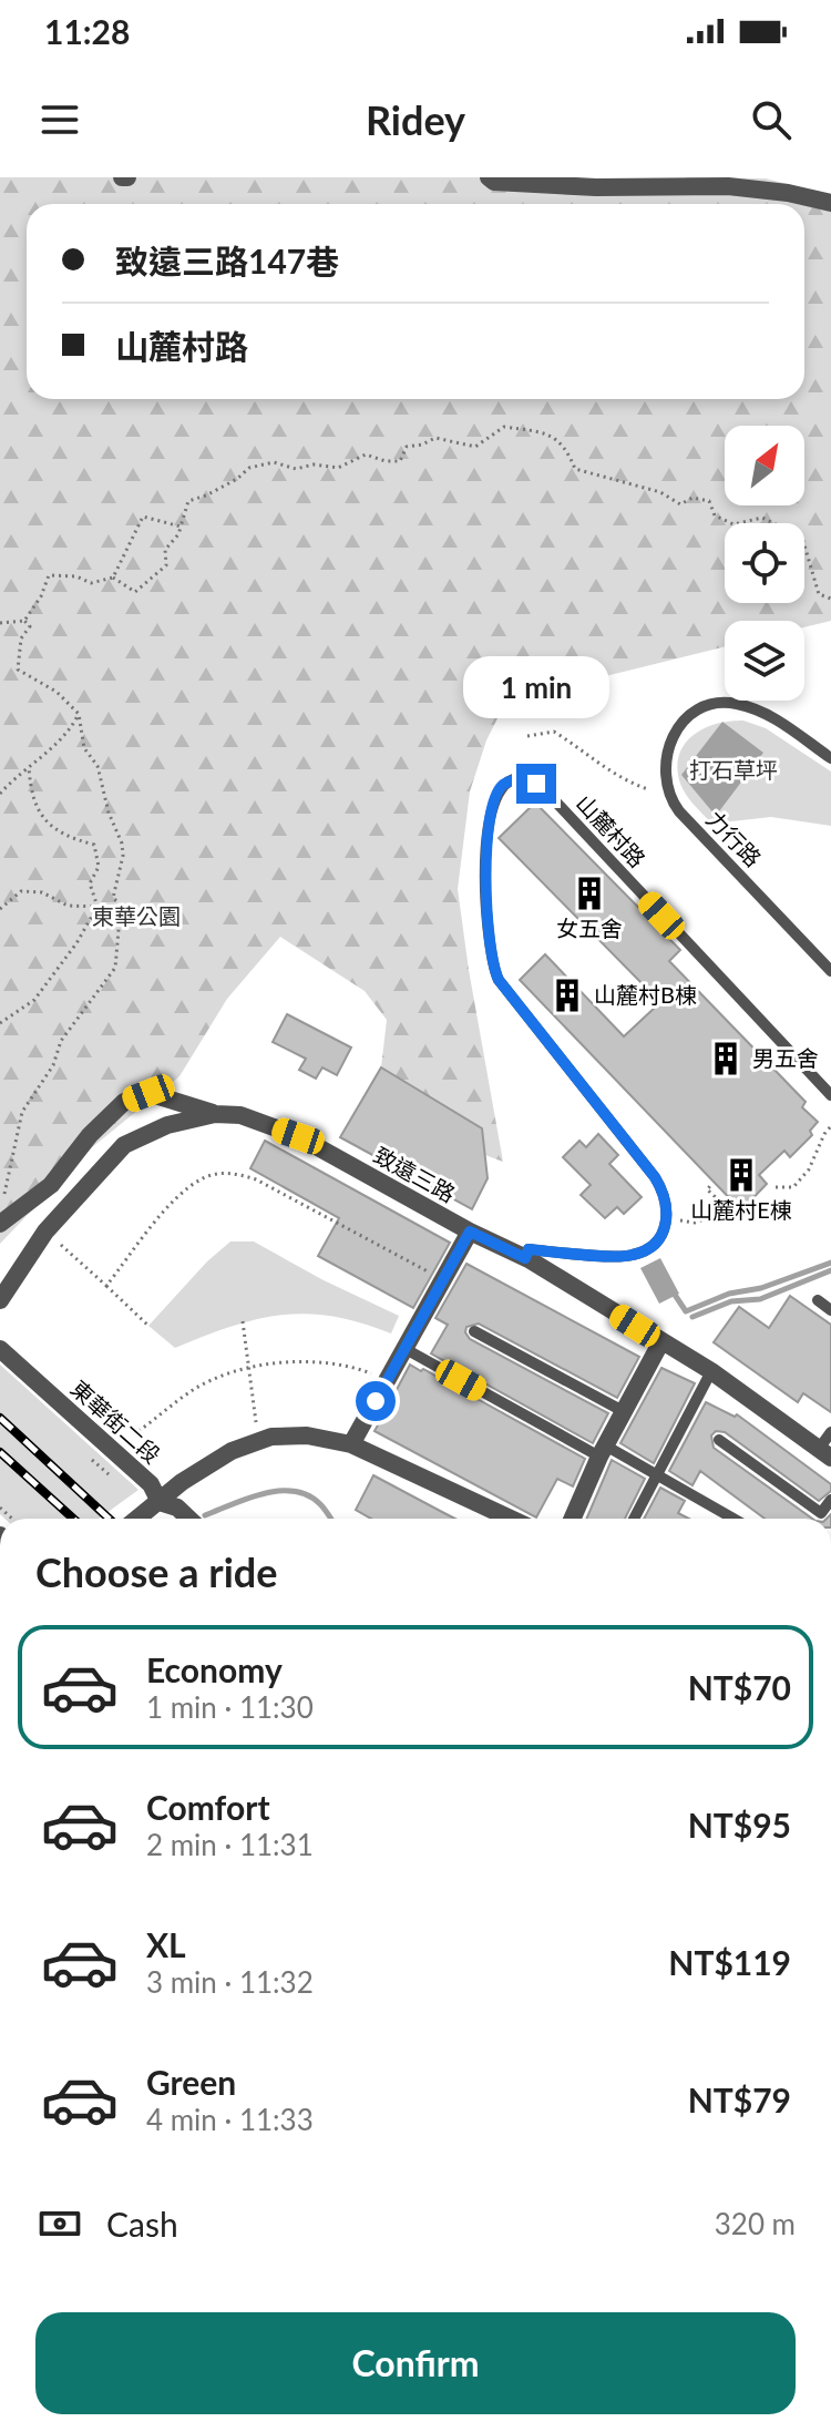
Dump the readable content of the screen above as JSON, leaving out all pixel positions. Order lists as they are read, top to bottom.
{
  "streets": {
    "street": ["致遠三路", "東華街二段"],
    "lane": ["山麓村路", "力行路"]
  },
  "parks": ["打石草坪", "東華公園"],
  "places": {
    "building": [
      "女五舍",
      "山麓村B棟",
      "男五舍",
      "山麓村E棟"
    ]
  },
  "north": "top right",
  "page": {
    "status": "11:28",
    "header": "Ridey",
    "banner": ["致遠三路147巷", "山麓村路"],
    "bubble": "1 min",
    "heading": "Choose a ride",
    "list": [
      {
        "name": "Economy",
        "note": "1 min · 11:30",
        "value": "NT$70"
      },
      {
        "name": "Comfort",
        "note": "2 min · 11:31",
        "value": "NT$95"
      },
      {
        "name": "XL",
        "note": "3 min · 11:32",
        "value": "NT$119"
      },
      {
        "name": "Green",
        "note": "4 min · 11:33",
        "value": "NT$79"
      }
    ],
    "pay": ["Cash", "320 m"],
    "buttons": "Confirm"
  }
}
